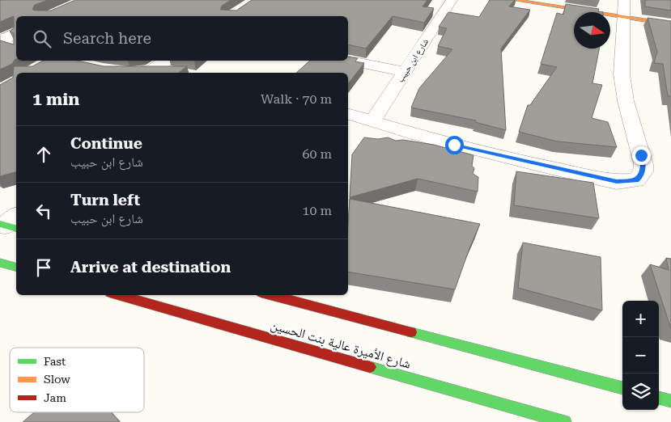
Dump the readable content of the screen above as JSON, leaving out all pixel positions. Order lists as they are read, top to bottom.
{
  "streets": {
    "main road": ["شارع الأميرة عالية بنت الحسين"],
    "street": ["شارع ابن حبيب"]
  },
  "legend": ["Fast", "Slow", "Jam"],
  "north": "right",
  "page": {
    "search": "Search here",
    "heading": ["1 min", "Walk · 70 m"],
    "list": [
      ["Continue", "شارع ابن حبيب", "60 m"],
      ["Turn left", "شارع ابن حبيب", "10 m"],
      "Arrive at destination"
    ],
    "map_buttons": ["+", "−"]
  }
}
